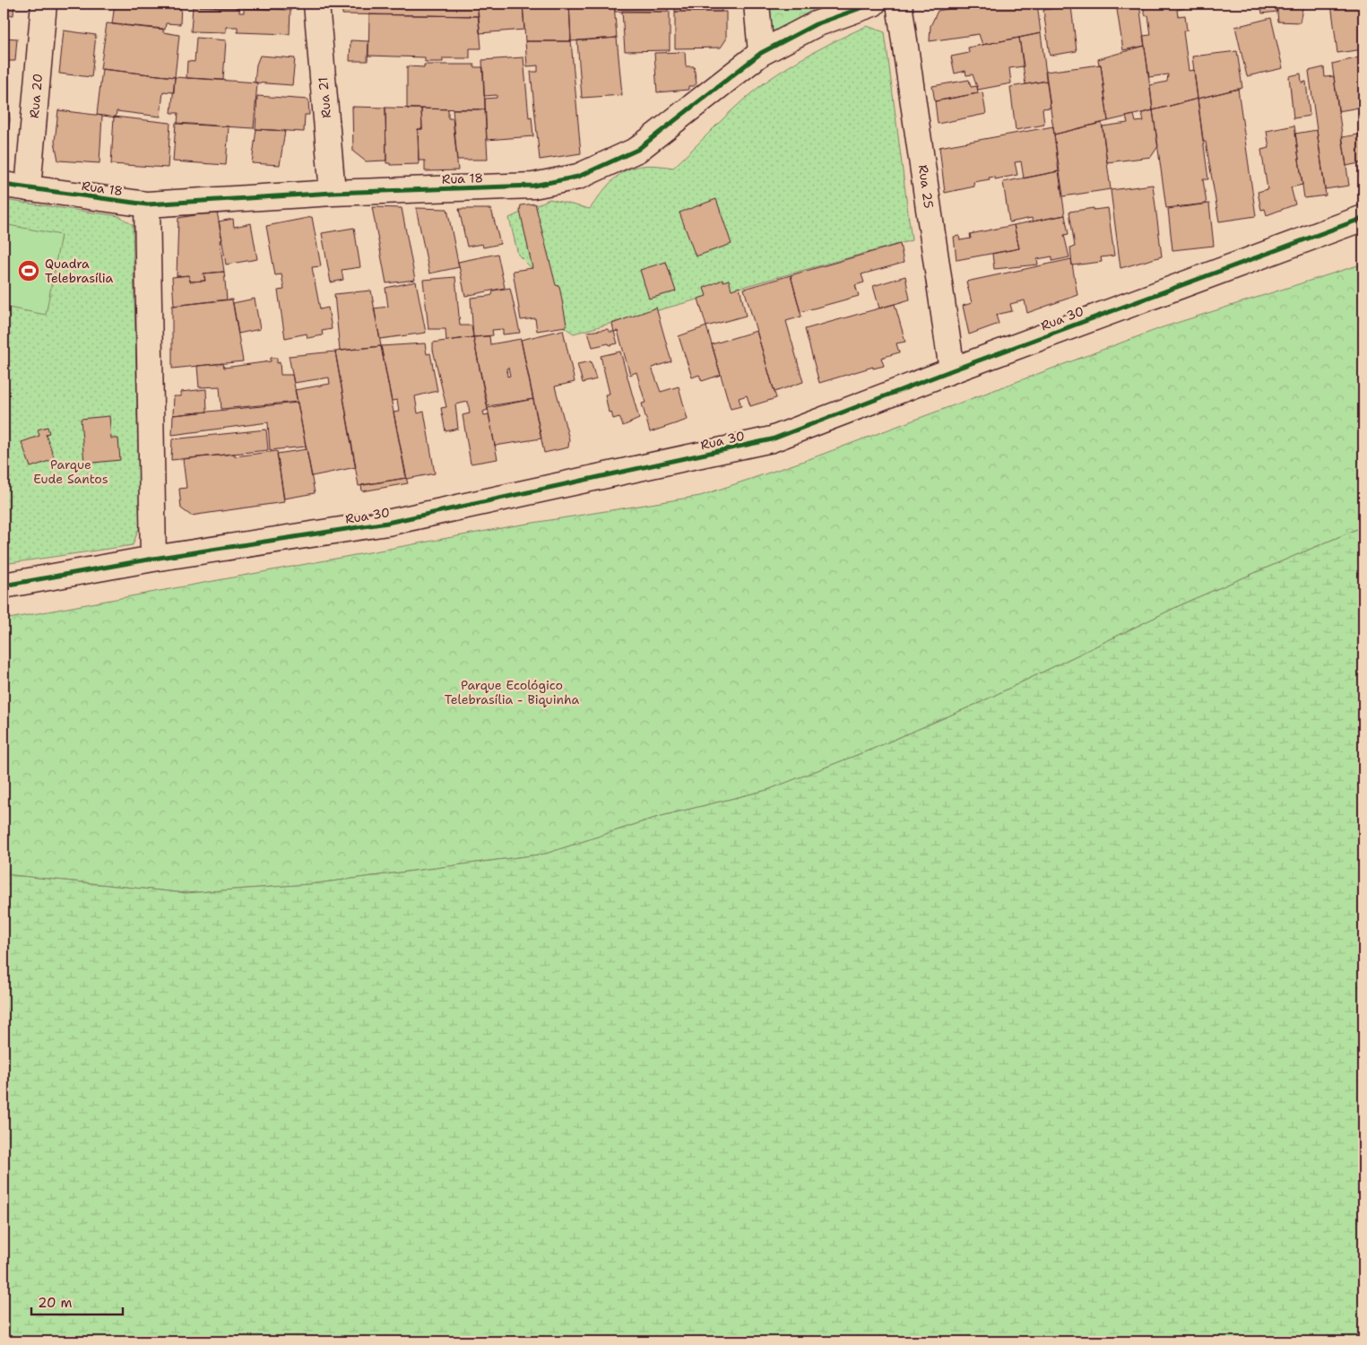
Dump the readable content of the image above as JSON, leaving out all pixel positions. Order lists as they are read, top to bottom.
{
  "streets": {
    "street": [
      "Rua 20",
      "Rua 21",
      "Rua 18",
      "Rua 25",
      "Rua 30"
    ]
  },
  "crossings": [
    ["Rua 20", "Rua 18"],
    ["Rua 21", "Rua 18"],
    ["Rua 25", "Rua 30"]
  ],
  "parks": ["Parque Eude Santos", "Parque Ecológico Telebrasília - Biquinha"],
  "places": {
    "sports": ["Quadra Telebrasília"]
  },
  "scale_bar": "20 m"
}
